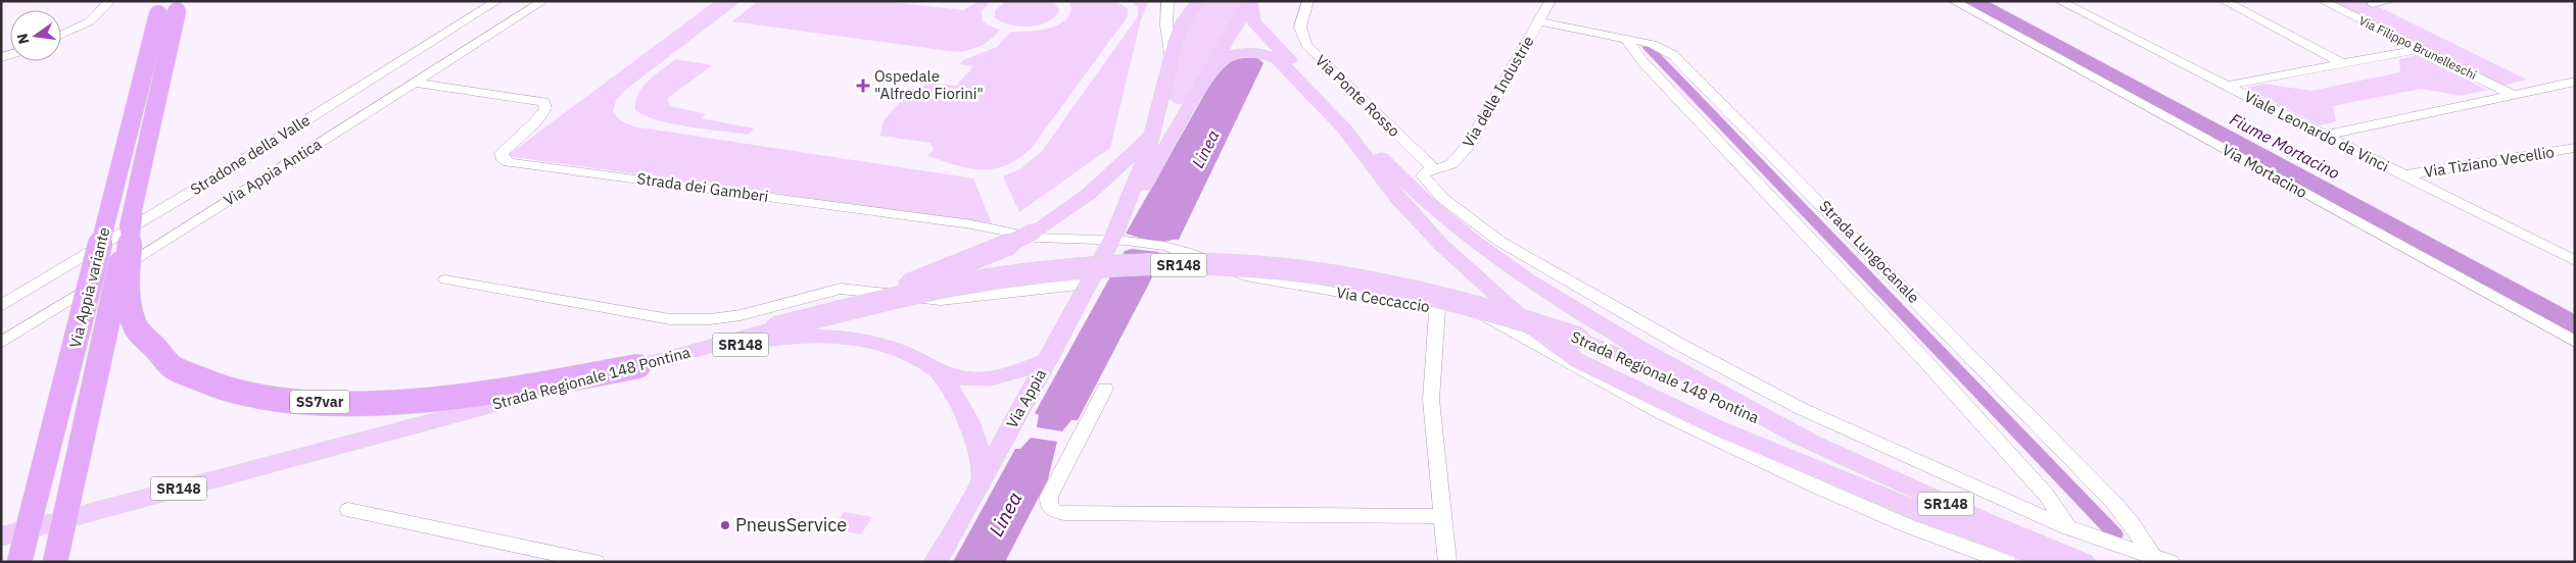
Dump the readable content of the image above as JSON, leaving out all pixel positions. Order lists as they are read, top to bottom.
{
  "streets": {
    "highway": ["Via Appia variante", "SS7var"],
    "main road": ["SR148", "Strada Regionale 148 Pontina", "Via Appia"],
    "street": [
      "Via Filippo Brunelleschi",
      "Via delle Industrie",
      "Via Ponte Rosso",
      "Viale Leonardo da Vinci",
      "Stradone della Valle",
      "Via Tiziano Vecellio",
      "Via Mortacino",
      "Via Appia Antica",
      "Strada dei Gamberi",
      "Strada Lungocanale",
      "Via Ceccaccio"
    ]
  },
  "crossings": [
    ["Via delle Industrie", "Via Ponte Rosso"],
    ["Via delle Industrie", "Strada Lungocanale"],
    ["Via Ponte Rosso", "Strada Lungocanale"],
    ["Viale Leonardo da Vinci", "Via Tiziano Vecellio"],
    ["Via Appia Antica", "Strada dei Gamberi"],
    ["Strada dei Gamberi", "Via Ceccaccio"],
    ["Strada dei Gamberi", "Via Appia"],
    ["SR148", "Strada Regionale 148 Pontina"],
    ["SR148", "Via Appia"],
    ["SR148", "SS7var"],
    ["Via Appia variante", "SS7var"],
    ["Via Ceccaccio", "Via Appia"],
    ["Strada Regionale 148 Pontina", "SS7var"]
  ],
  "water": ["Fiume Mortacino", "Linea"],
  "places": {
    "health": ["Ospedale \"Alfredo Fiorini\""],
    "other": ["PneusService"]
  },
  "north": "left"
}
